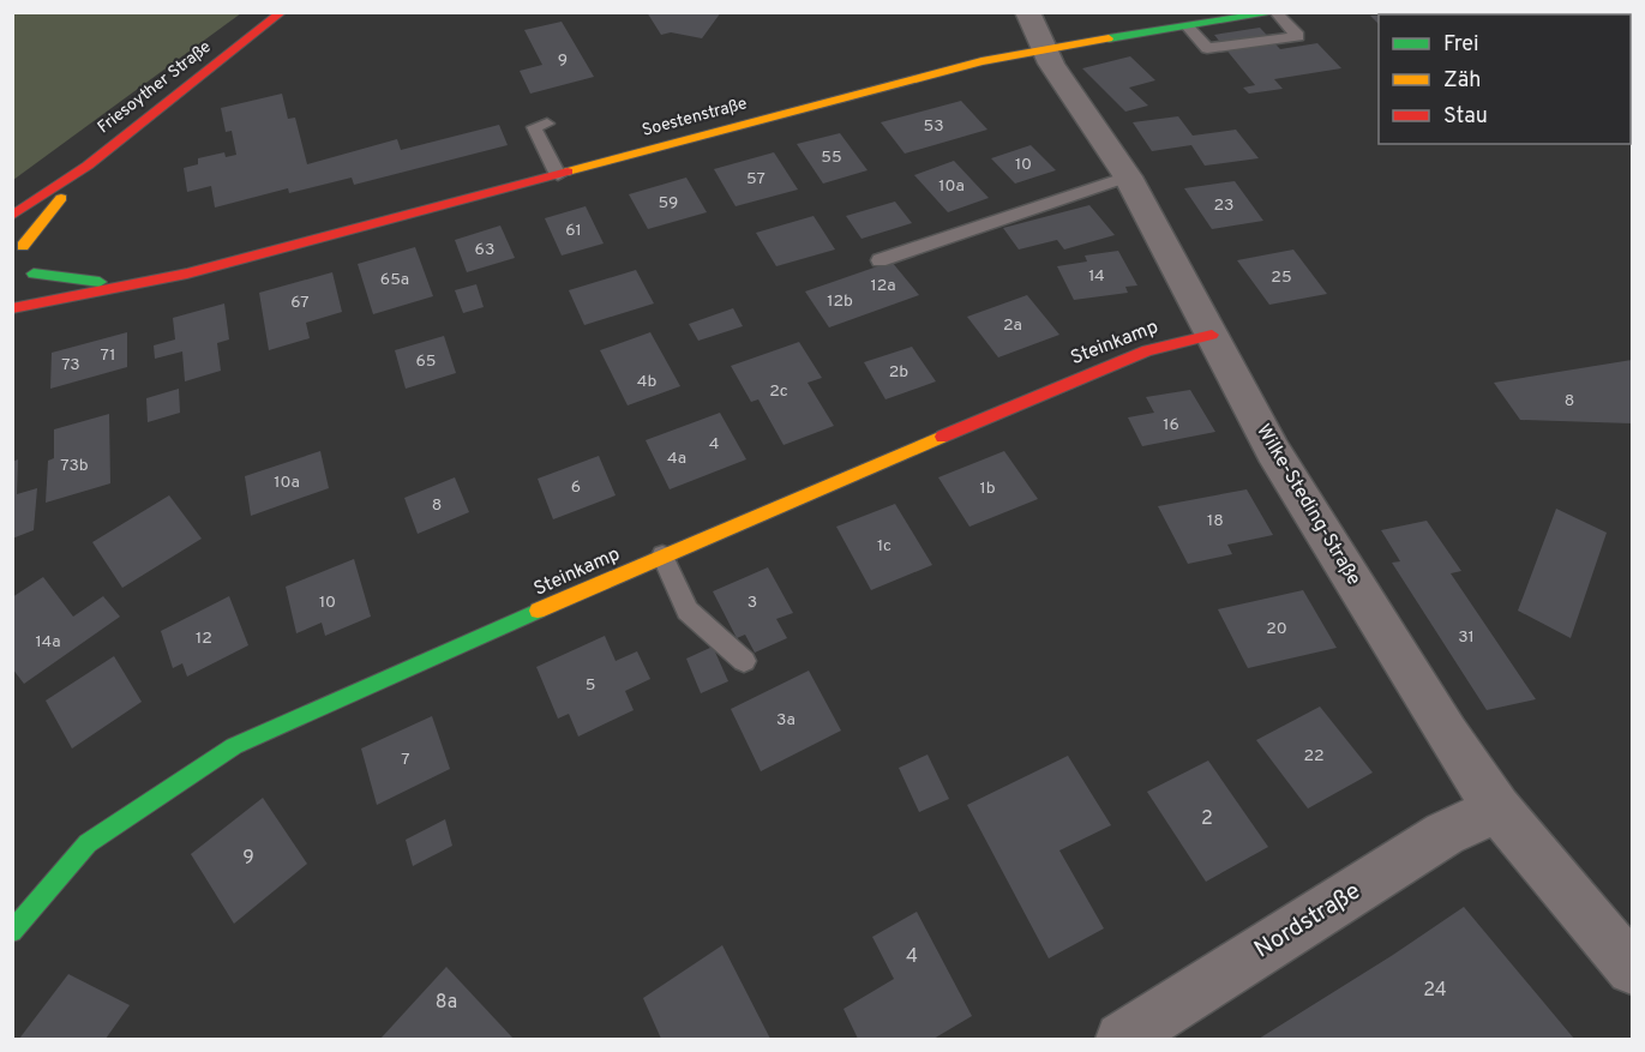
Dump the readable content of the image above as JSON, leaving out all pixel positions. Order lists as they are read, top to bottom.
{
  "streets": {
    "street": [
      "Friesoyther Straße",
      "Soestenstraße",
      "Steinkamp",
      "Wilke-Steding-Straße",
      "Nordstraße"
    ]
  },
  "crossings": [
    ["Friesoyther Straße", "Soestenstraße"],
    ["Soestenstraße", "Wilke-Steding-Straße"],
    ["Steinkamp", "Wilke-Steding-Straße"],
    ["Wilke-Steding-Straße", "Nordstraße"]
  ],
  "house_numbers": [
    "9",
    "53",
    "55",
    "10",
    "57",
    "10a",
    "59",
    "23",
    "61",
    "63",
    "14",
    "25",
    "65a",
    "12a",
    "12b",
    "67",
    "2a",
    "71",
    "65",
    "73",
    "2b",
    "4b",
    "2c",
    "8",
    "16",
    "4",
    "4a",
    "73b",
    "10a",
    "6",
    "1b",
    "8",
    "18",
    "1c",
    "10",
    "3",
    "20",
    "31",
    "12",
    "14a",
    "5",
    "3a",
    "22",
    "7",
    "2",
    "9",
    "4",
    "24",
    "8a"
  ],
  "legend": ["Frei", "Zäh", "Stau"]
}
